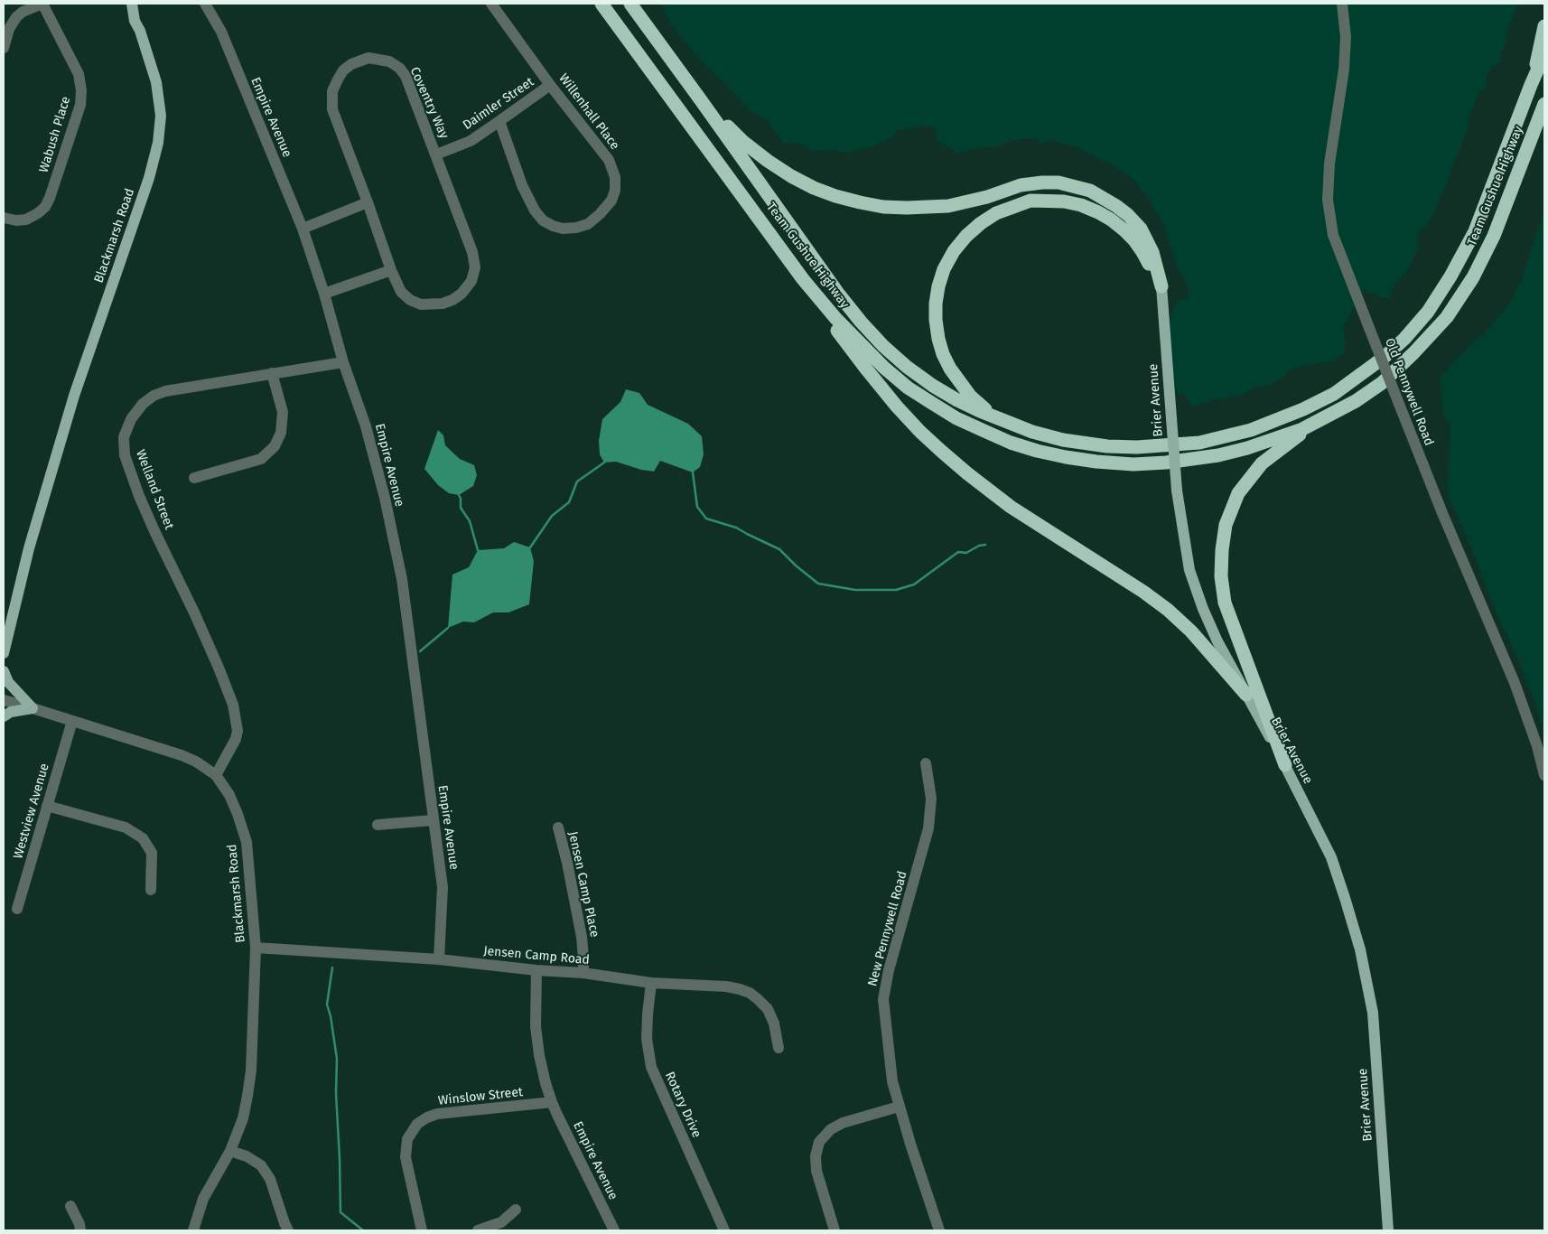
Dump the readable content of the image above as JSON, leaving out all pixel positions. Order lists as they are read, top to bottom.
{
  "streets": {
    "highway": ["Team Gushue Highway"],
    "main road": ["Blackmarsh Road", "Brier Avenue"],
    "street": [
      "Coventry Way",
      "Daimler Street",
      "Willenhall Place",
      "Empire Avenue",
      "Wabush Place",
      "Old Pennywell Road",
      "Welland Street",
      "Westview Avenue",
      "Jensen Camp Place",
      "New Pennywell Road",
      "Jensen Camp Road",
      "Winslow Street",
      "Rotary Drive"
    ]
  },
  "crossings": [
    ["Coventry Way", "Daimler Street"],
    ["Daimler Street", "Willenhall Place"],
    ["Empire Avenue", "Welland Street"],
    ["Empire Avenue", "Jensen Camp Road"],
    ["Empire Avenue", "Winslow Street"],
    ["Blackmarsh Road", "Welland Street"],
    ["Blackmarsh Road", "Westview Avenue"],
    ["Blackmarsh Road", "Jensen Camp Road"],
    ["Jensen Camp Place", "Jensen Camp Road"],
    ["Jensen Camp Road", "Rotary Drive"]
  ]
}
